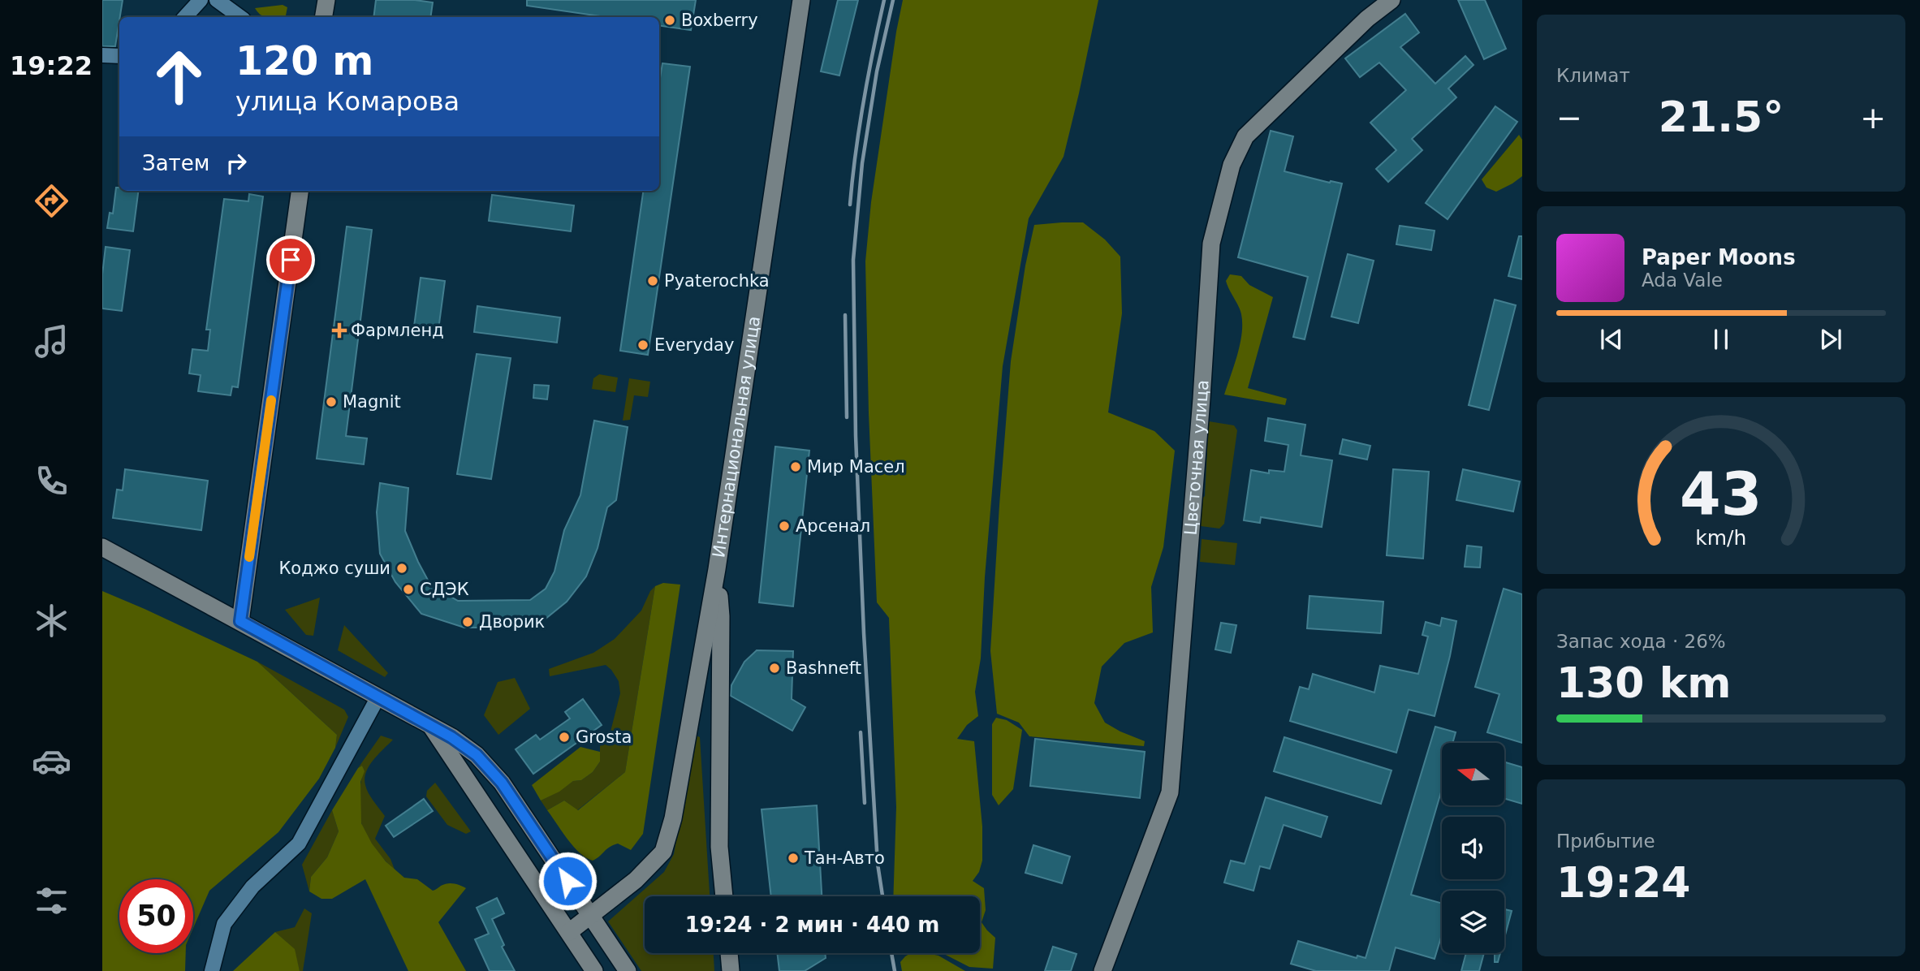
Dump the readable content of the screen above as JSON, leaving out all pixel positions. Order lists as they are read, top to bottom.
{
  "streets": {
    "main road": ["Интернациональная улица", "Цветочная улица"]
  },
  "places": {
    "other": [
      "Boxberry",
      "Pyaterochka",
      "Everyday",
      "Magnit",
      "Мир Масел",
      "Арсенал",
      "Коджо суши",
      "СДЭК",
      "Дворик",
      "Bashneft",
      "Grosta",
      "Тан-Авто"
    ],
    "health": ["Фармленд"]
  },
  "north": "left",
  "page": {
    "tabs": "19:22",
    "tile": [
      "Климат",
      ["Запас хода · 26%", "130 km"],
      ["Прибытие", "19:24"]
    ],
    "turn": ["120 m", "улица Комарова"],
    "heat": ["−", "21.5°", "+"],
    "then": "Затем",
    "song": ["Paper Moons", "Ada Vale"],
    "limit": "50",
    "trip": "19:24 · 2 мин · 440 m",
    "gauge": ["43", "km/h"]
  }
}
